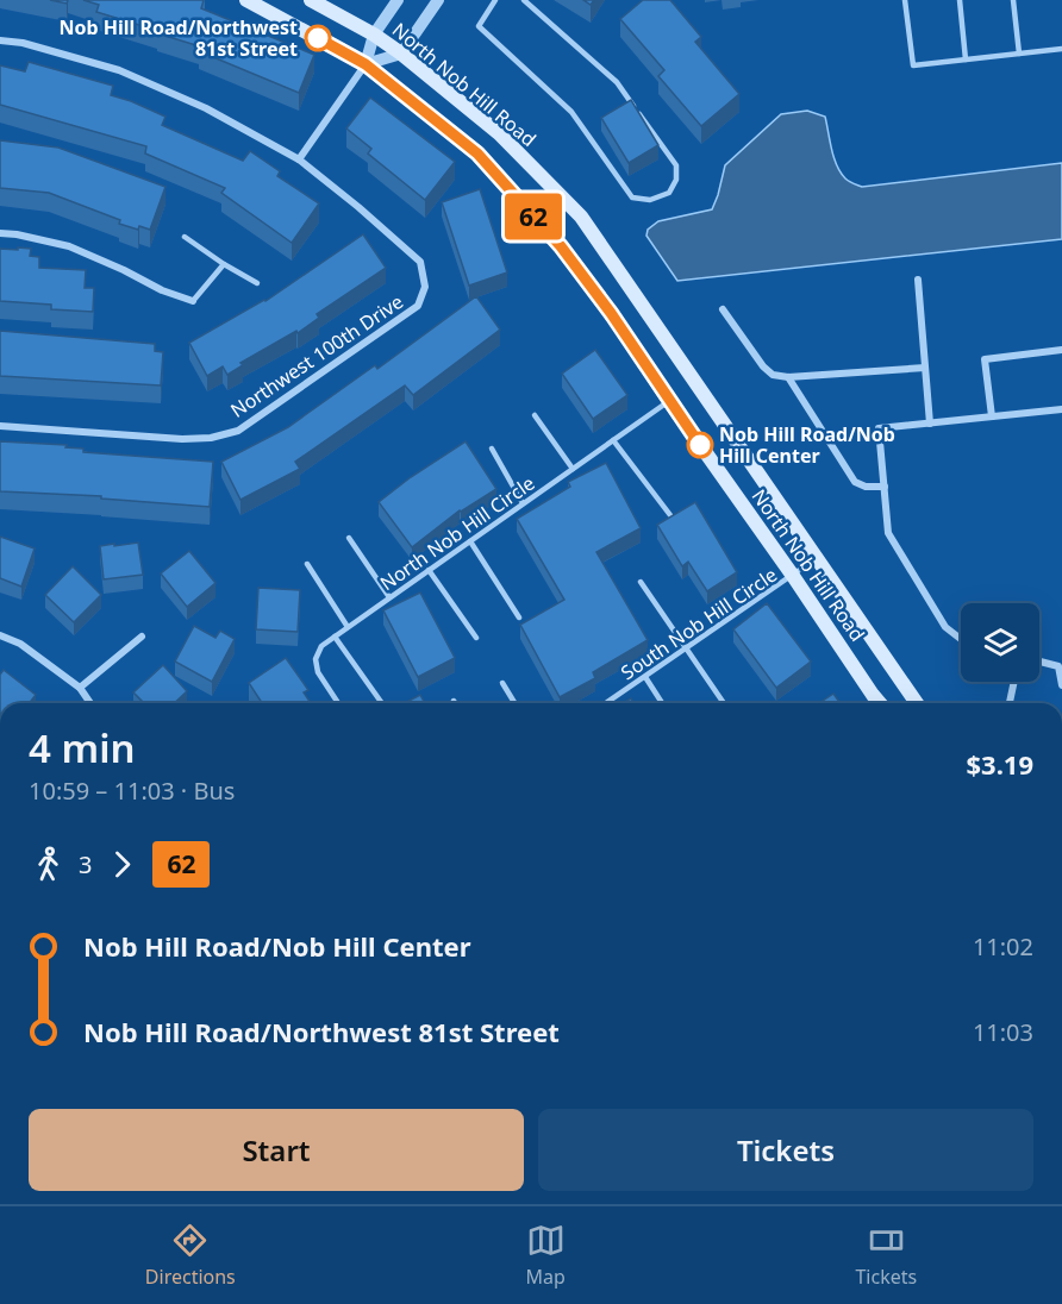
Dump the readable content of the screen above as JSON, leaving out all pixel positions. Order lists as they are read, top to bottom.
{
  "streets": {
    "main road": ["North Nob Hill Road"],
    "street": ["Northwest 100th Drive"],
    "lane": ["North Nob Hill Circle", "South Nob Hill Circle"]
  },
  "crossings": [
    ["North Nob Hill Road", "North Nob Hill Circle"],
    ["North Nob Hill Road", "South Nob Hill Circle"]
  ],
  "places": ["Nob Hill Road/Northwest 81st Street", "Nob Hill Road/Nob Hill Center"],
  "lines": ["bus line 62"],
  "page": {
    "on_map": "62",
    "heading": ["4 min", "10:59 – 11:03 · Bus", "$3.19"],
    "legs": ["3", "62"],
    "list": [
      {
        "name": "Nob Hill Road/Nob Hill Center",
        "value": "11:02"
      },
      {
        "name": "Nob Hill Road/Northwest 81st Street",
        "value": "11:03"
      }
    ],
    "buttons": ["Start", "Tickets"],
    "tabs": ["Directions", "Map", "Tickets"]
  }
}
